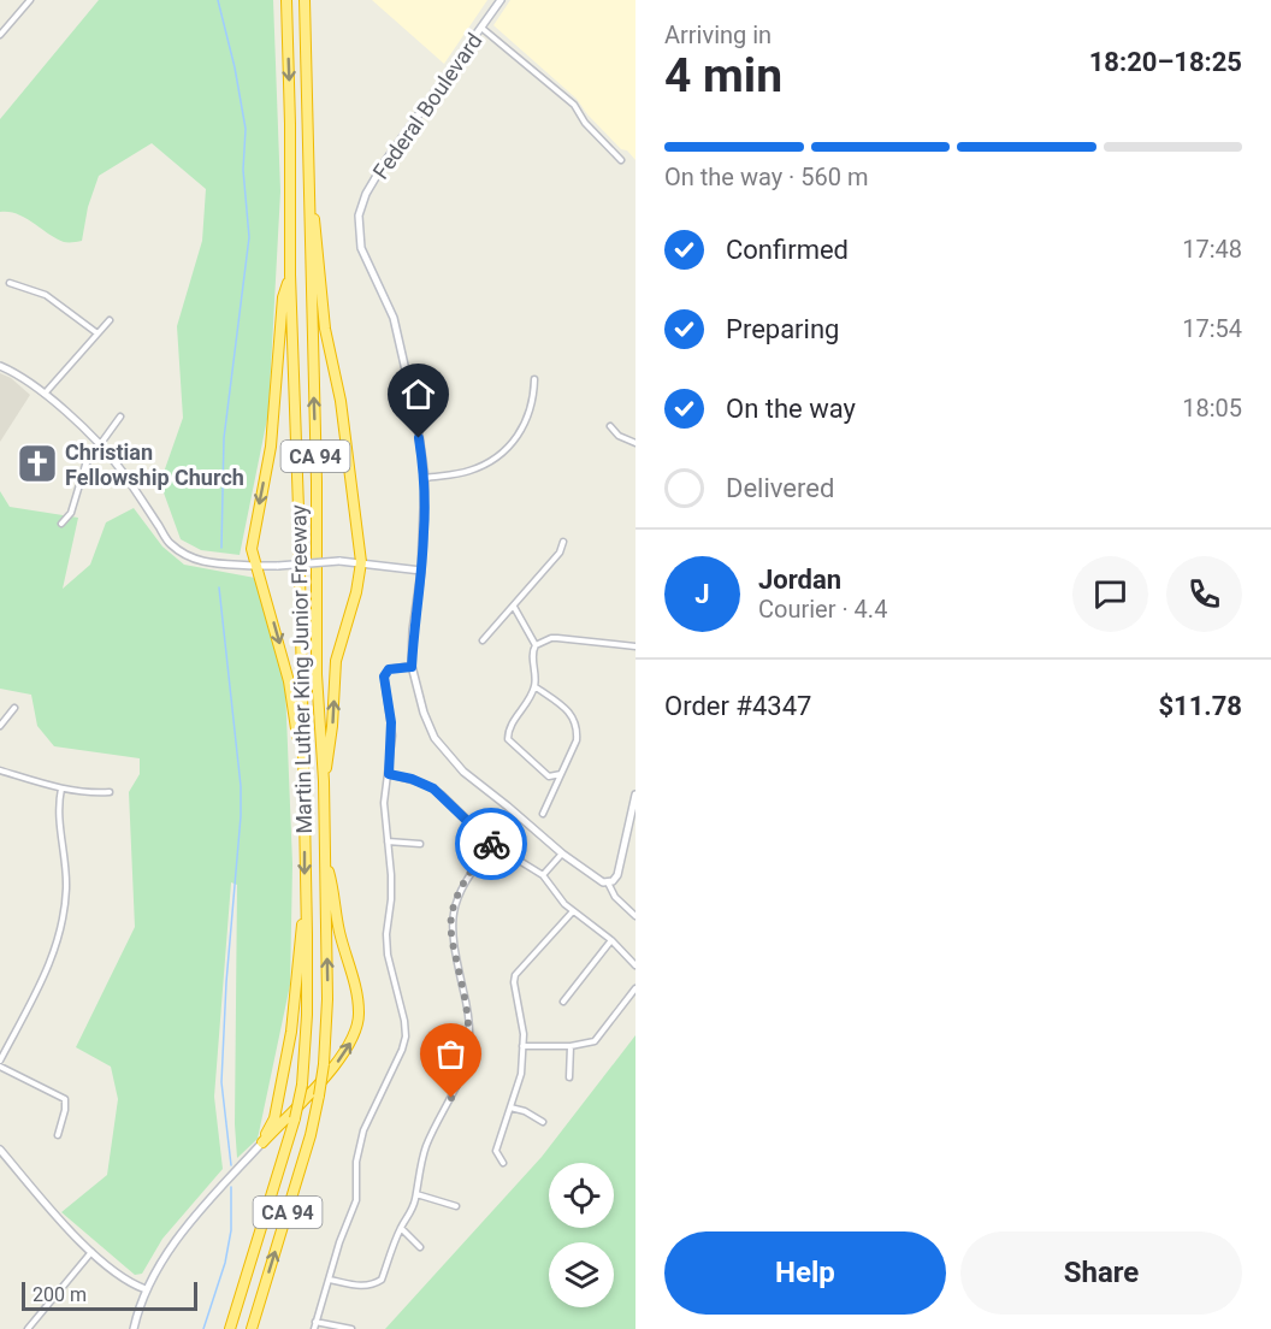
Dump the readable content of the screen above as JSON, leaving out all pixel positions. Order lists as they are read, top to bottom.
{
  "streets": {
    "highway": ["CA 94", "Martin Luther King Junior Freeway"],
    "street": ["Federal Boulevard"]
  },
  "places": {
    "church": ["Christian Fellowship Church"]
  },
  "scale_bar": "200 m",
  "page": {
    "heading": ["4 min", "Arriving in", "18:20–18:25"],
    "panel": [
      "Jordan",
      "Courier · 4.4",
      "Order #4347",
      "$11.78"
    ],
    "bar": "On the way · 560 m",
    "list": [
      ["Confirmed", "17:48"],
      ["Preparing", "17:54"],
      ["On the way", "18:05"],
      "Delivered"
    ],
    "round": "J",
    "buttons": ["Help", "Share"],
    "scale": "200 m"
  }
}
